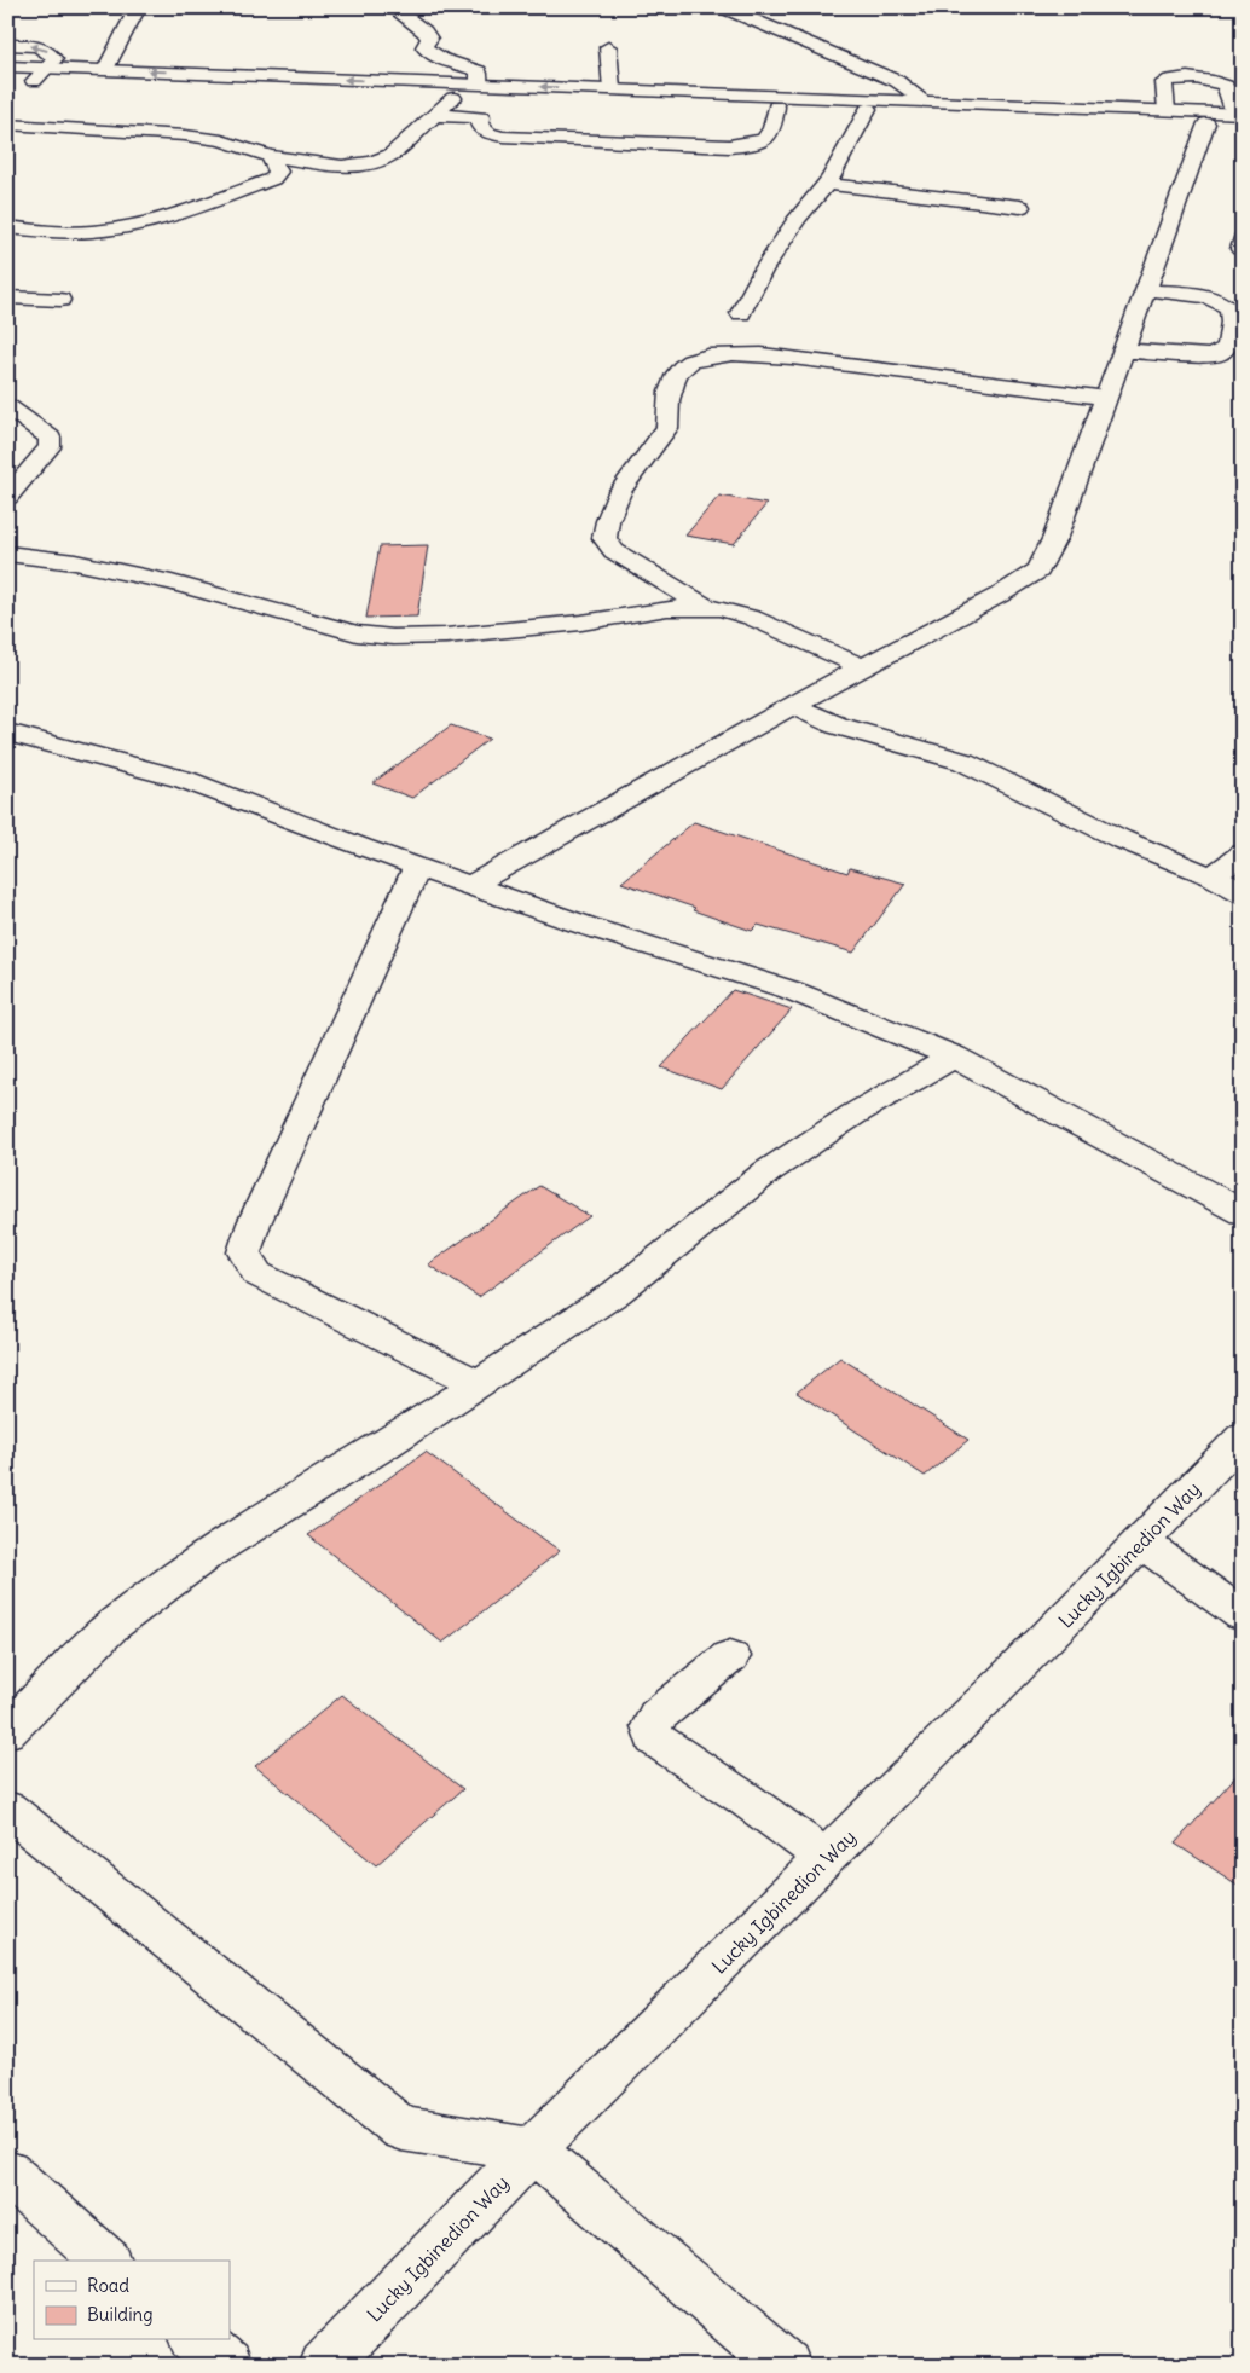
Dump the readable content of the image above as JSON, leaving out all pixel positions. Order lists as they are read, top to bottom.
{
  "streets": {
    "main road": ["Lucky Igbinedion Way"]
  },
  "legend": ["Road", "Building"]
}
